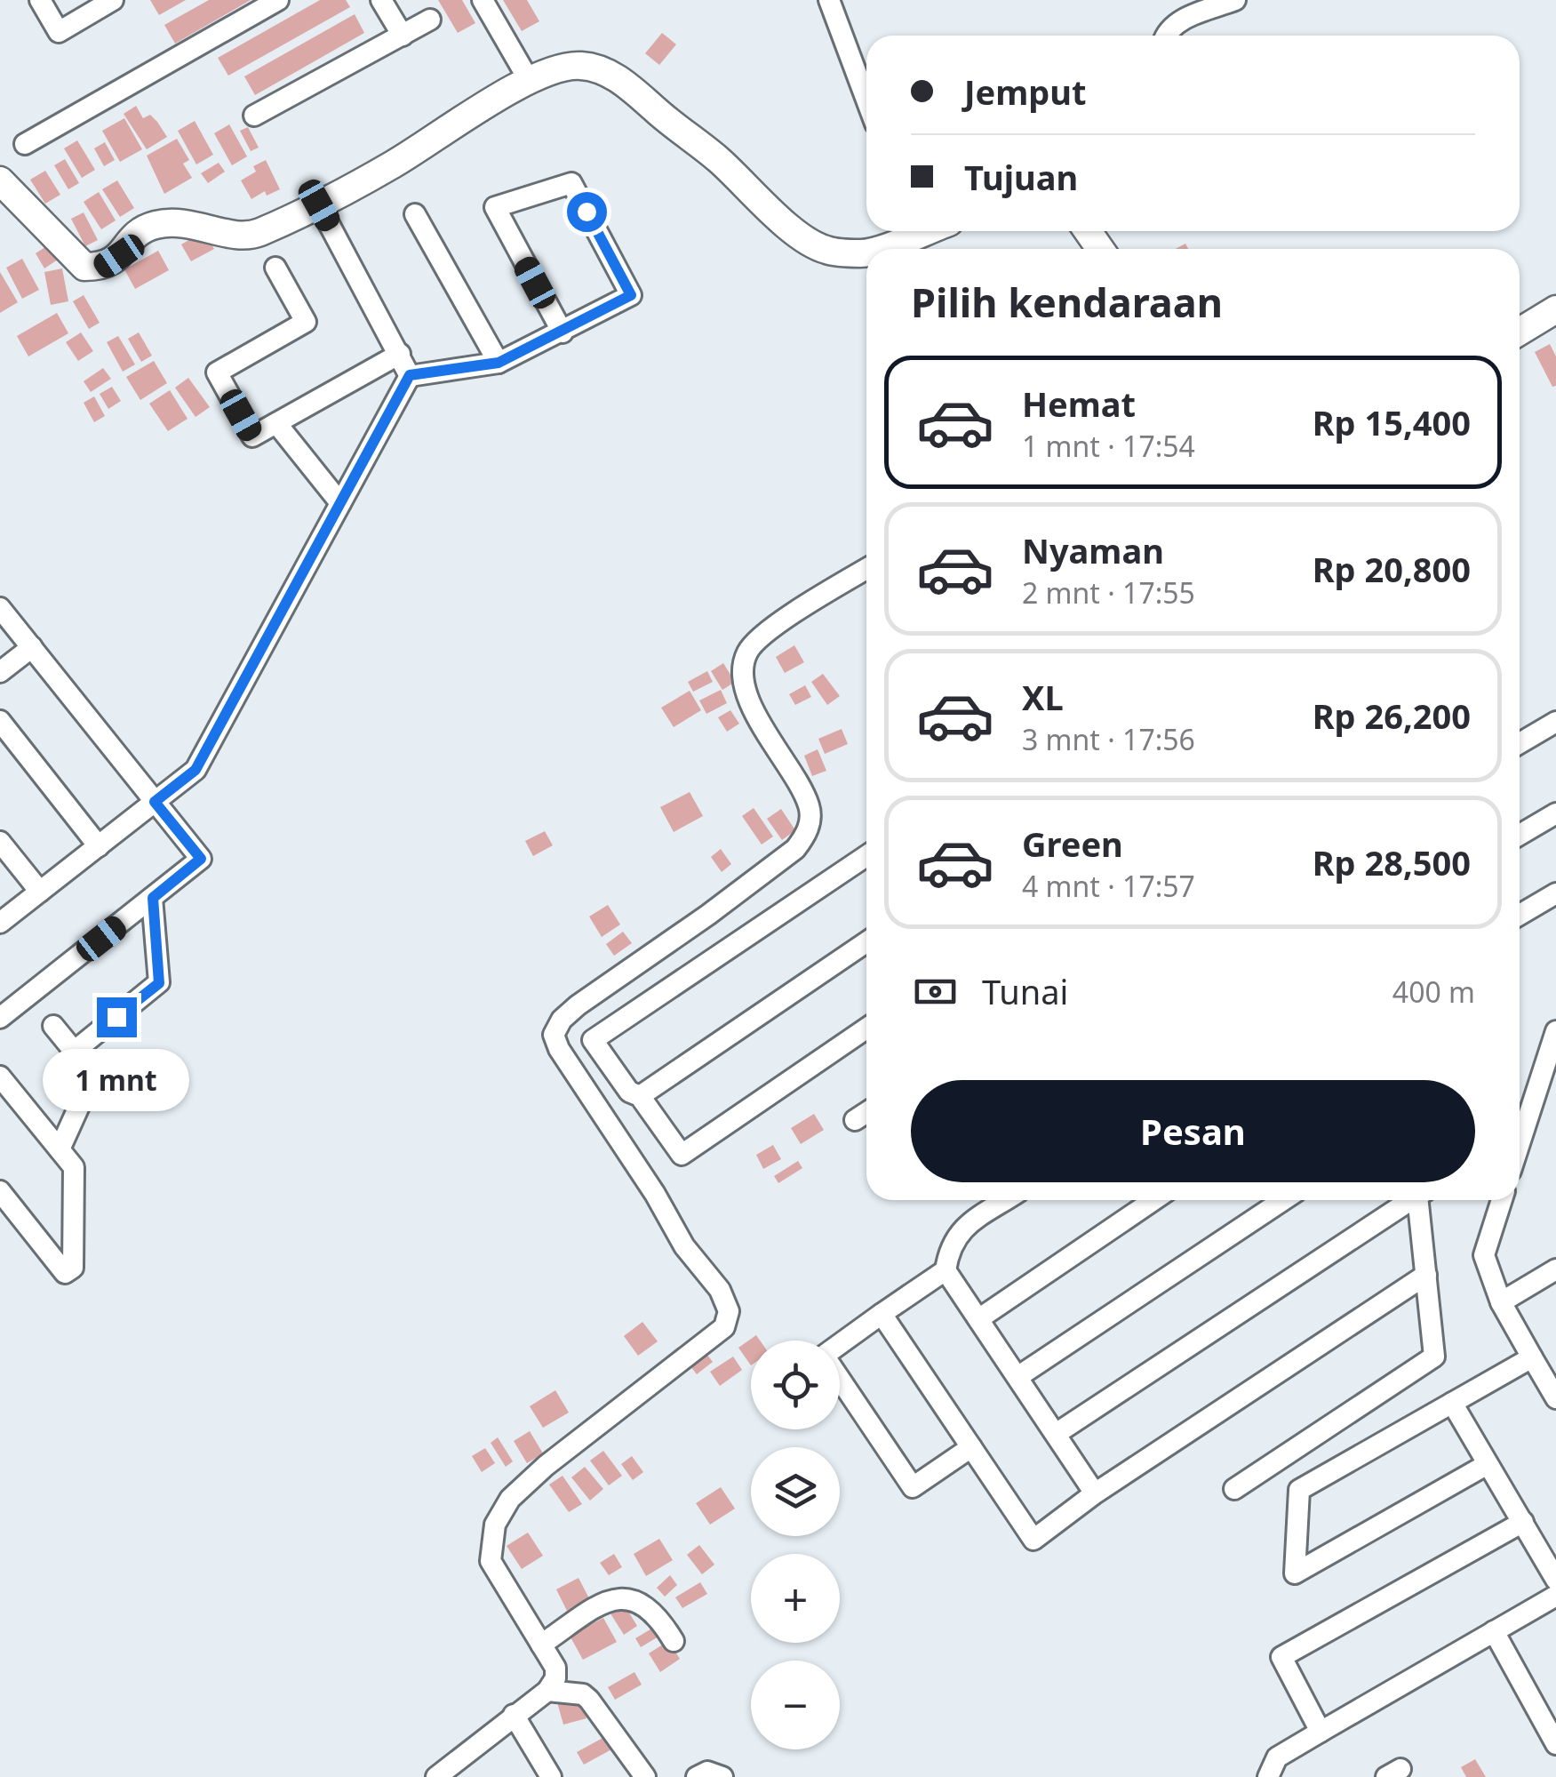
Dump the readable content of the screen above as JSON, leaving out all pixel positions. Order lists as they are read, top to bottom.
{
  "page": {
    "banner": ["Jemput", "Tujuan"],
    "heading": "Pilih kendaraan",
    "list": [
      {
        "name": "Hemat",
        "note": "1 mnt · 17:54",
        "value": "Rp 15,400"
      },
      {
        "name": "Nyaman",
        "note": "2 mnt · 17:55",
        "value": "Rp 20,800"
      },
      {
        "name": "XL",
        "note": "3 mnt · 17:56",
        "value": "Rp 26,200"
      },
      {
        "name": "Green",
        "note": "4 mnt · 17:57",
        "value": "Rp 28,500"
      }
    ],
    "pay": ["Tunai", "400 m"],
    "bubble": "1 mnt",
    "buttons": "Pesan",
    "map_buttons": ["+", "−"]
  }
}
